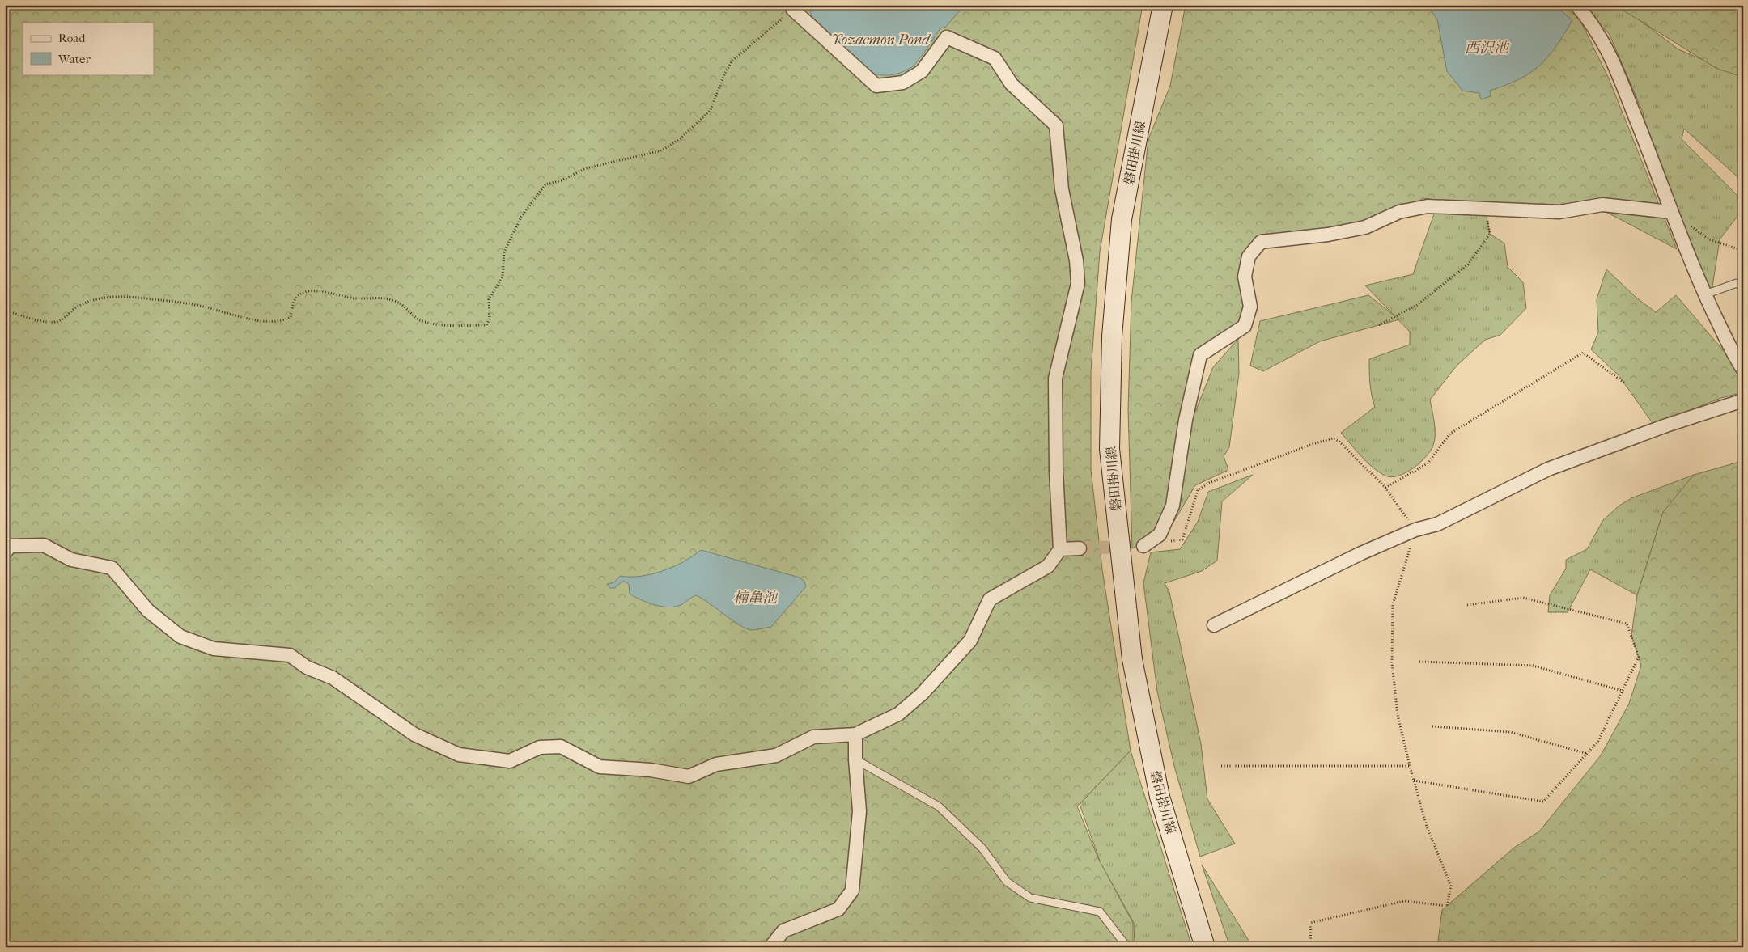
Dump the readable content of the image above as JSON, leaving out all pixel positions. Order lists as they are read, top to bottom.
{
  "streets": {
    "main road": ["磐田掛川線"]
  },
  "water": ["Yozaemon Pond", "西沢池", "楠亀池"],
  "legend": ["Road", "Water"]
}
